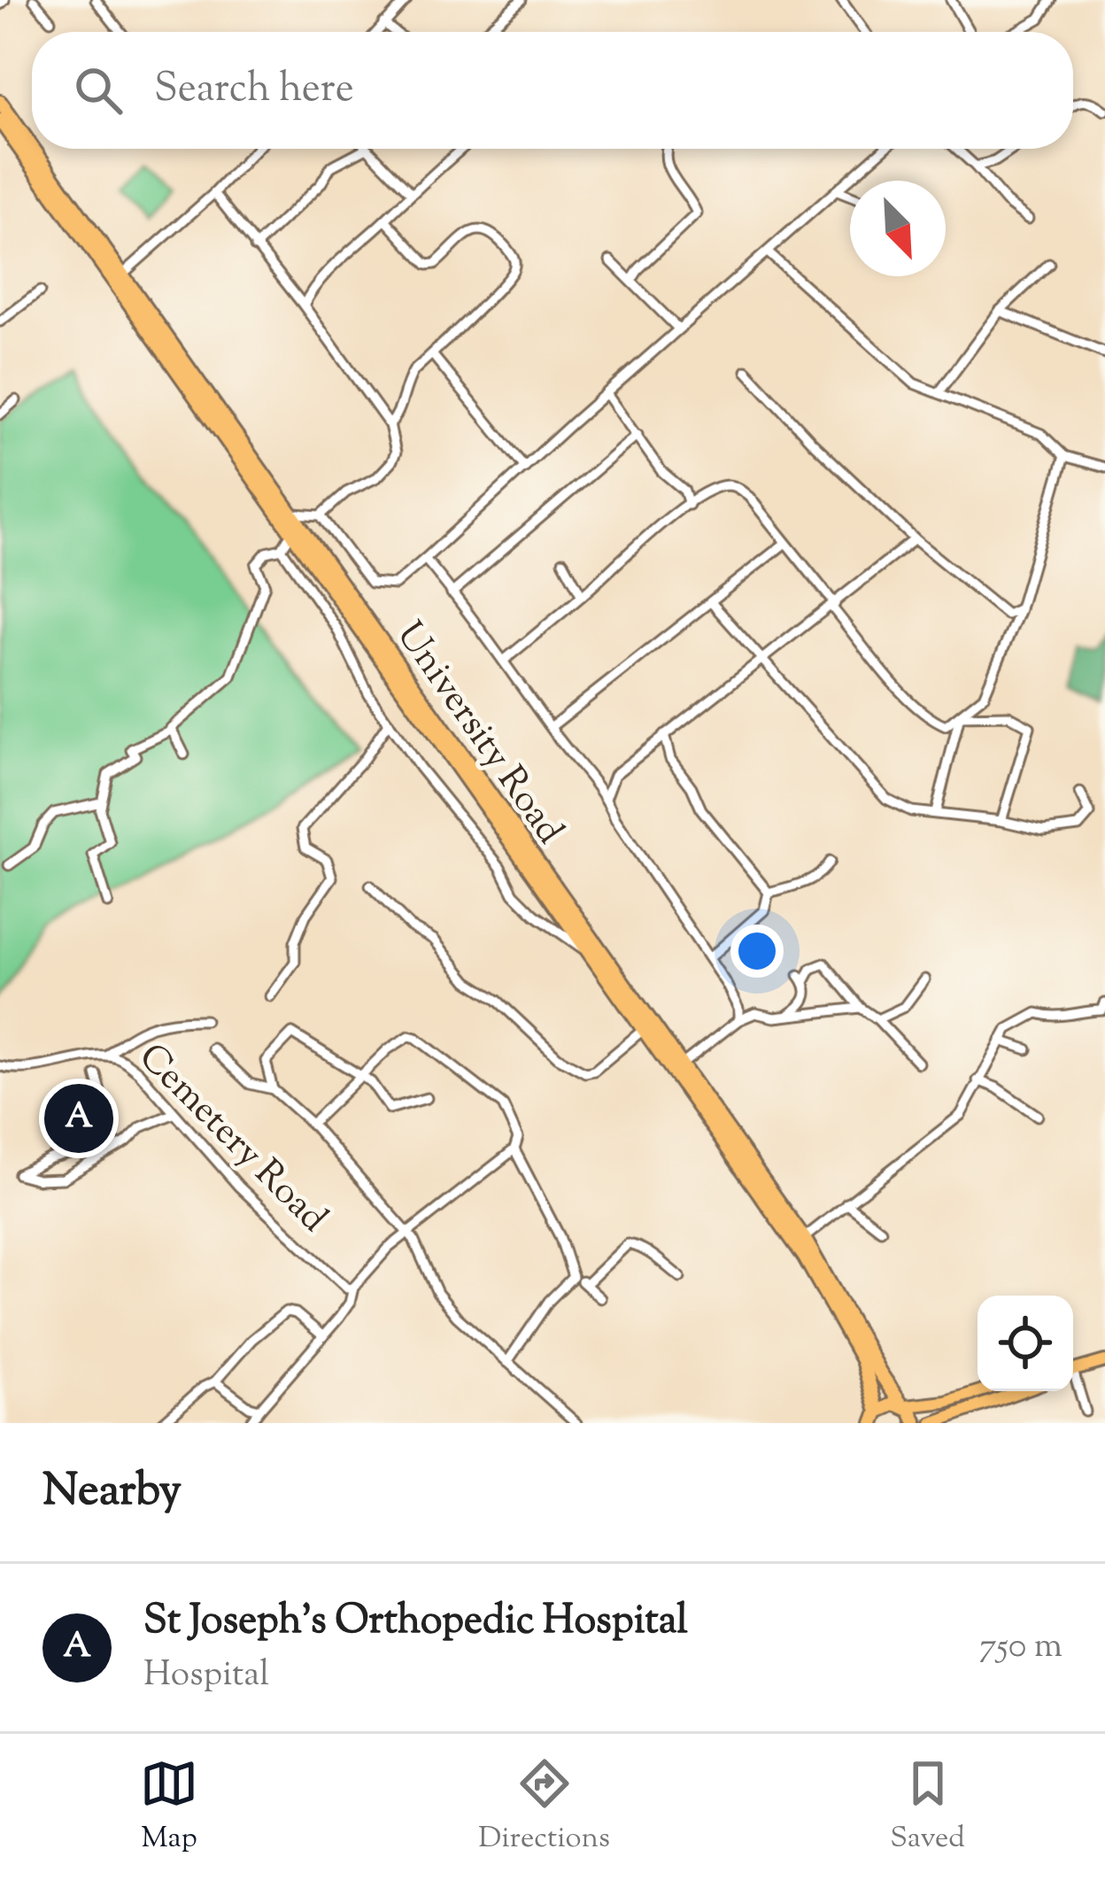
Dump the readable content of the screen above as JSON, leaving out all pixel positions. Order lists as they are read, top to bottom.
{
  "streets": {
    "highway": ["University Road"],
    "street": ["Cemetery Road"]
  },
  "north": "bottom right",
  "page": {
    "search": "Search here",
    "pins": "A",
    "heading": "Nearby",
    "list": [
      {
        "mark": "A",
        "name": "St Joseph's Orthopedic Hospital",
        "note": "Hospital",
        "value": "750 m"
      }
    ],
    "nav": ["Map", "Directions", "Saved"]
  }
}
